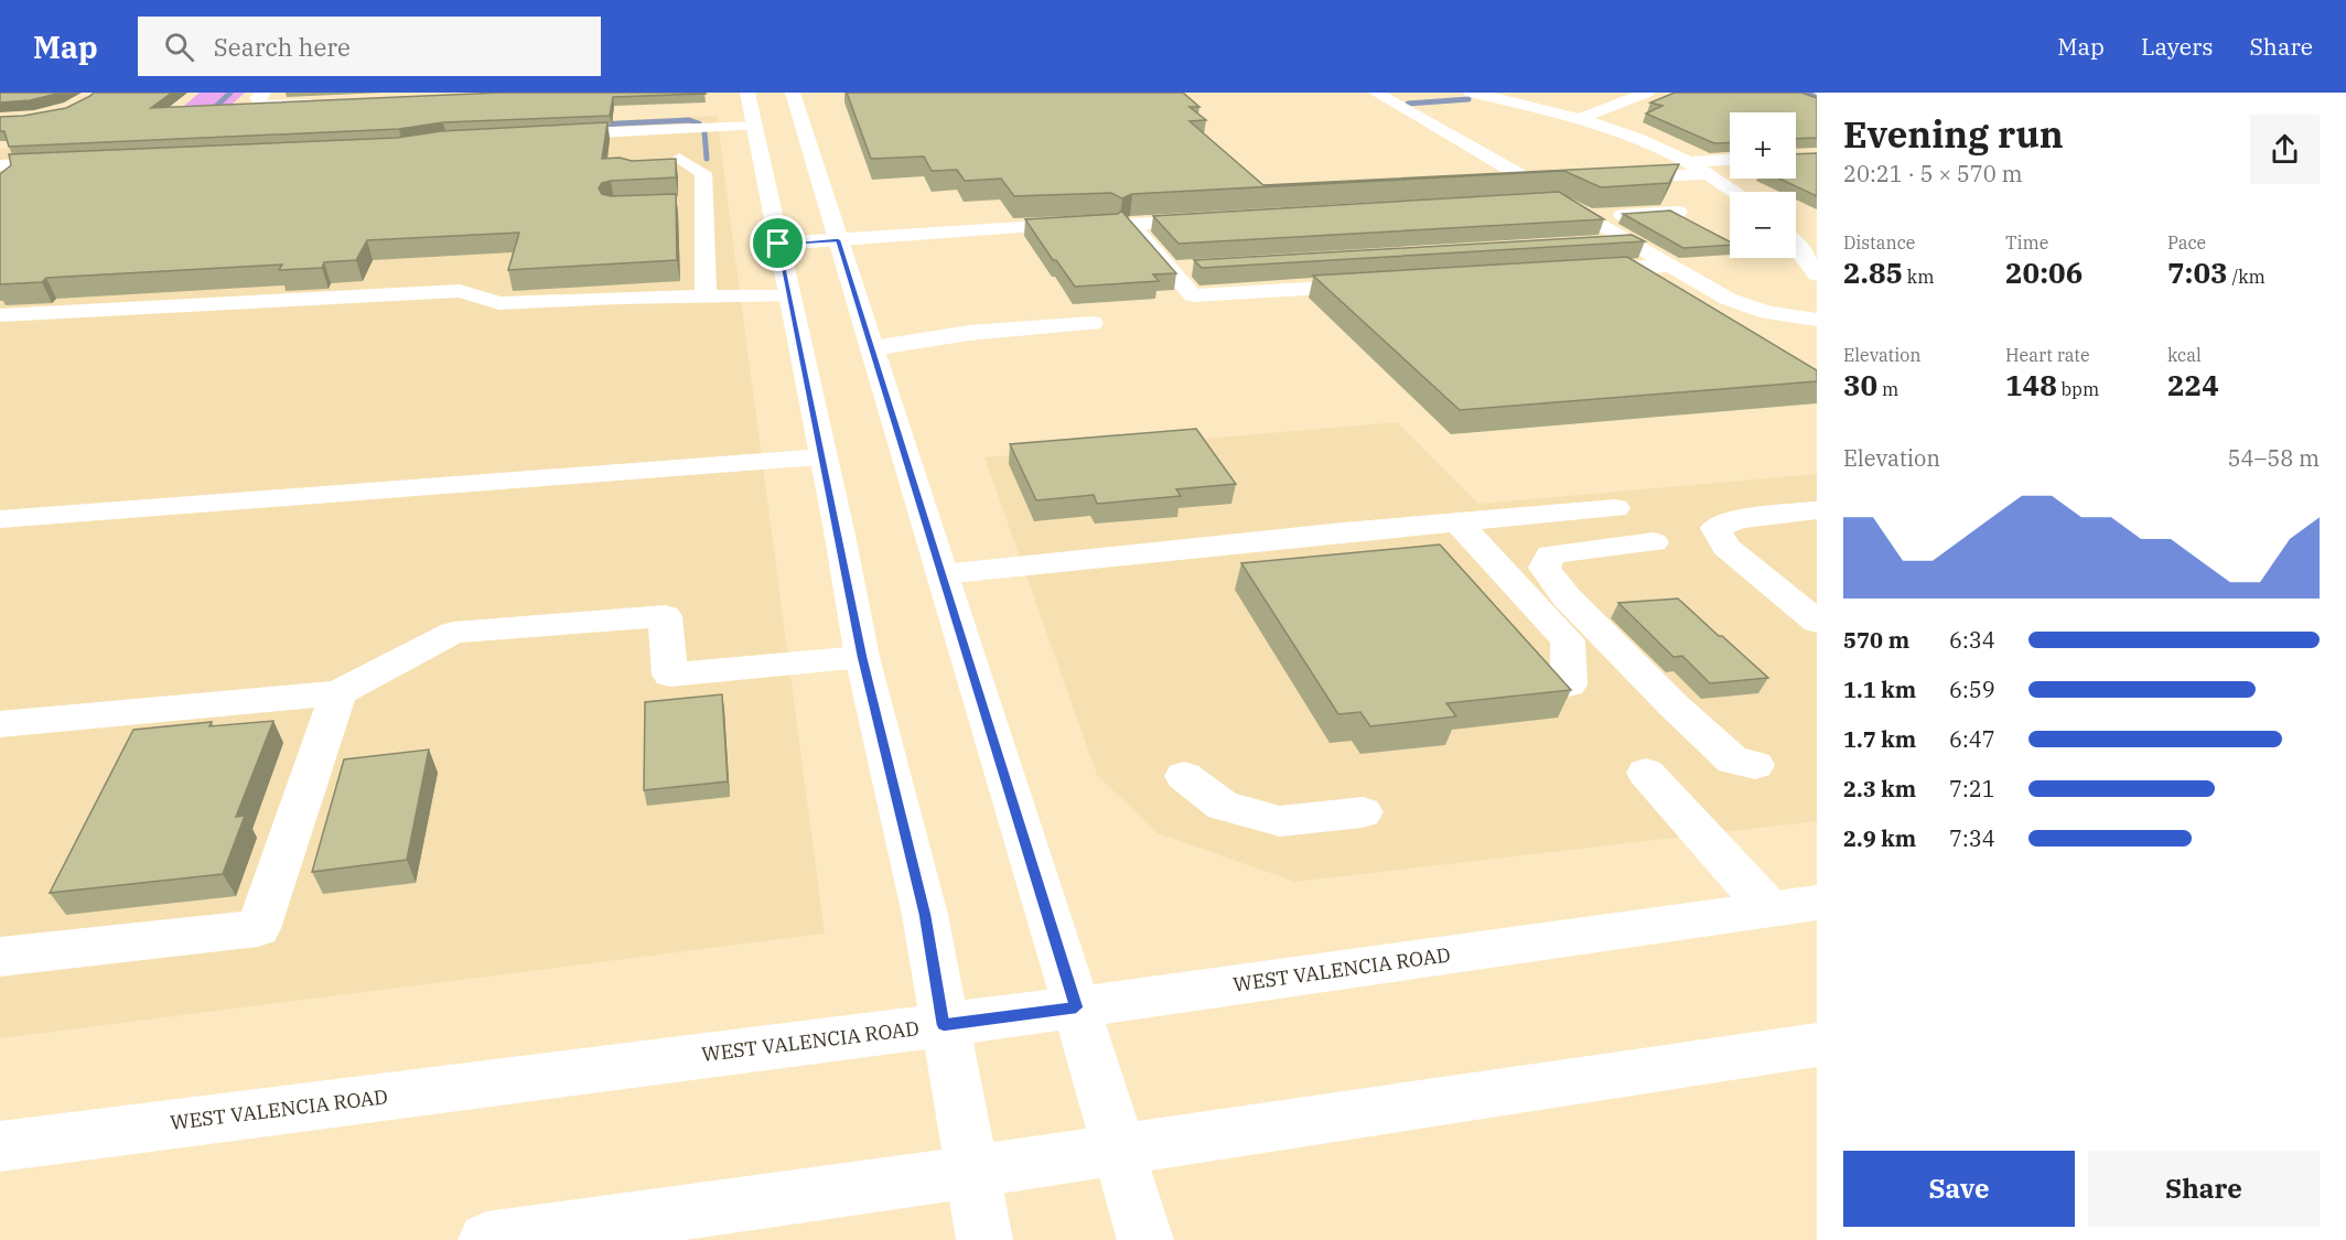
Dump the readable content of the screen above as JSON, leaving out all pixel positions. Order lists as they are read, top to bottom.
{
  "streets": {
    "main road": ["WEST VALENCIA ROAD"]
  },
  "page": {
    "header": "Map",
    "search": "Search here",
    "nav": ["Map", "Layers", "Share"],
    "heading": ["Evening run", "20:21 · 5 × 570 m"],
    "map_buttons": ["+", "−"],
    "stats": [
      ["Distance", "2.85 km"],
      ["Time", "20:06"],
      ["Pace", "7:03 /km"],
      ["Elevation", "30 m"],
      ["Heart rate", "148 bpm"],
      ["kcal", "224"]
    ],
    "chart": ["Elevation", "54–58 m"],
    "list": [
      {
        "name": "570 m",
        "note": "6:34"
      },
      {
        "name": "1.1 km",
        "note": "6:59"
      },
      {
        "name": "1.7 km",
        "note": "6:47"
      },
      {
        "name": "2.3 km",
        "note": "7:21"
      },
      {
        "name": "2.9 km",
        "note": "7:34"
      }
    ],
    "buttons": ["Save", "Share"]
  }
}
